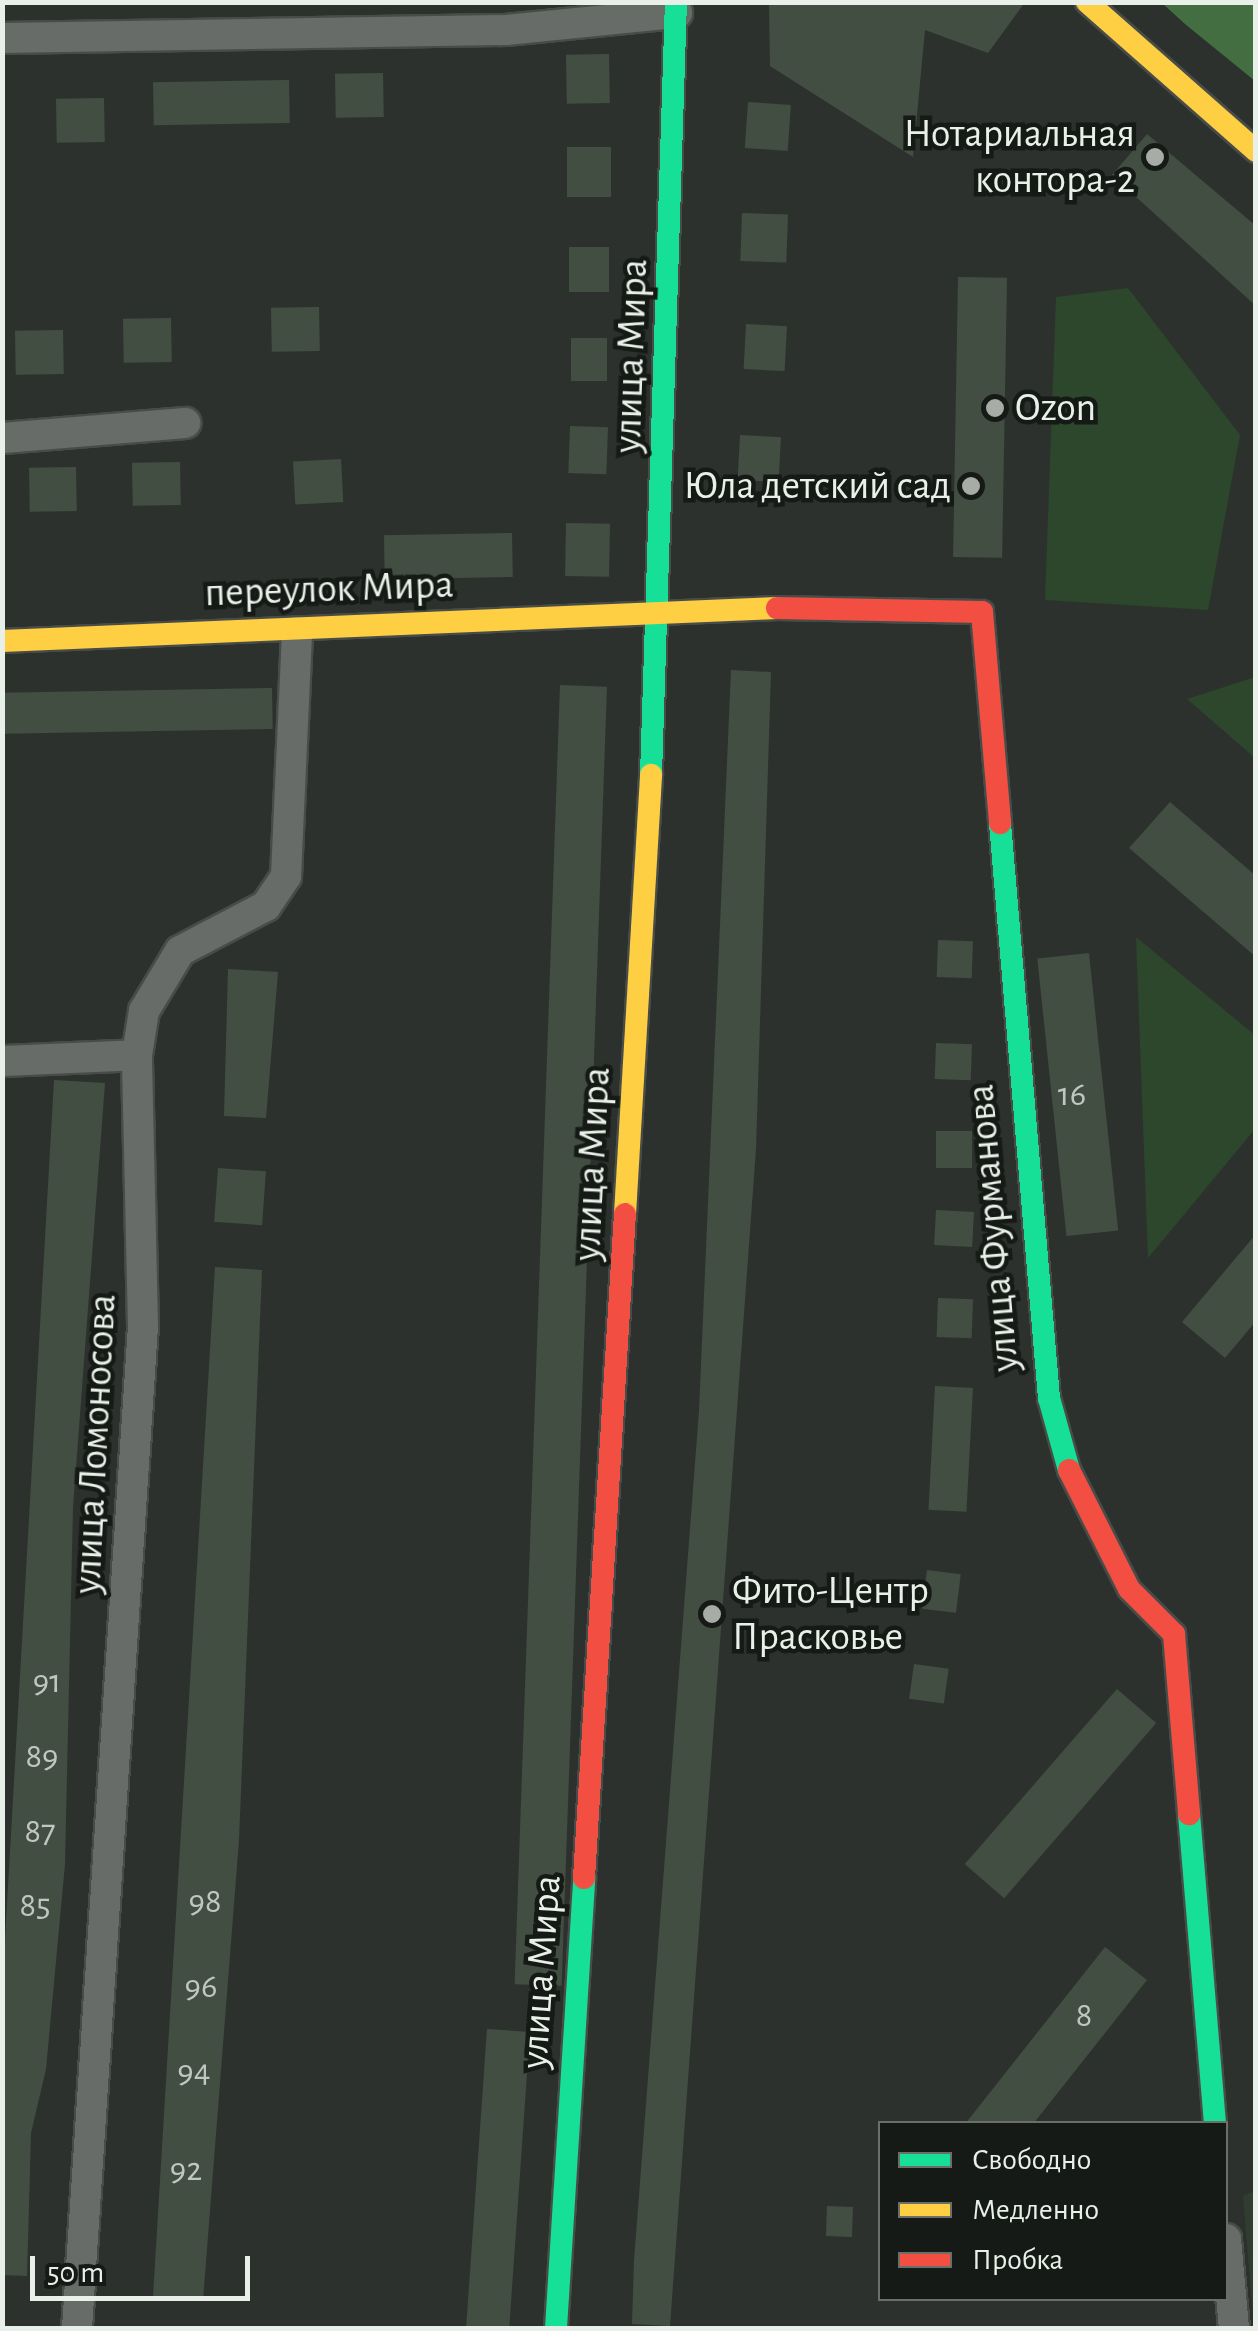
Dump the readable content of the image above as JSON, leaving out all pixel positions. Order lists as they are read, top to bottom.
{
  "streets": {
    "street": [
      "улица Мира",
      "переулок Мира",
      "улица Фурманова",
      "улица Ломоносова"
    ]
  },
  "crossings": [
    ["улица Мира", "переулок Мира"],
    ["улица Мира", "улица Фурманова"],
    ["переулок Мира", "улица Фурманова"],
    ["переулок Мира", "улица Ломоносова"]
  ],
  "places": [
    "Нотариальная контора-2",
    "Ozon",
    "Юла детский сад",
    "Фито-Центр Прасковье"
  ],
  "house_numbers": [
    "16",
    "91",
    "89",
    "87",
    "98",
    "85",
    "96",
    "8",
    "94",
    "92"
  ],
  "legend": ["Свободно", "Медленно", "Пробка"],
  "scale_bar": "50 m"
}
